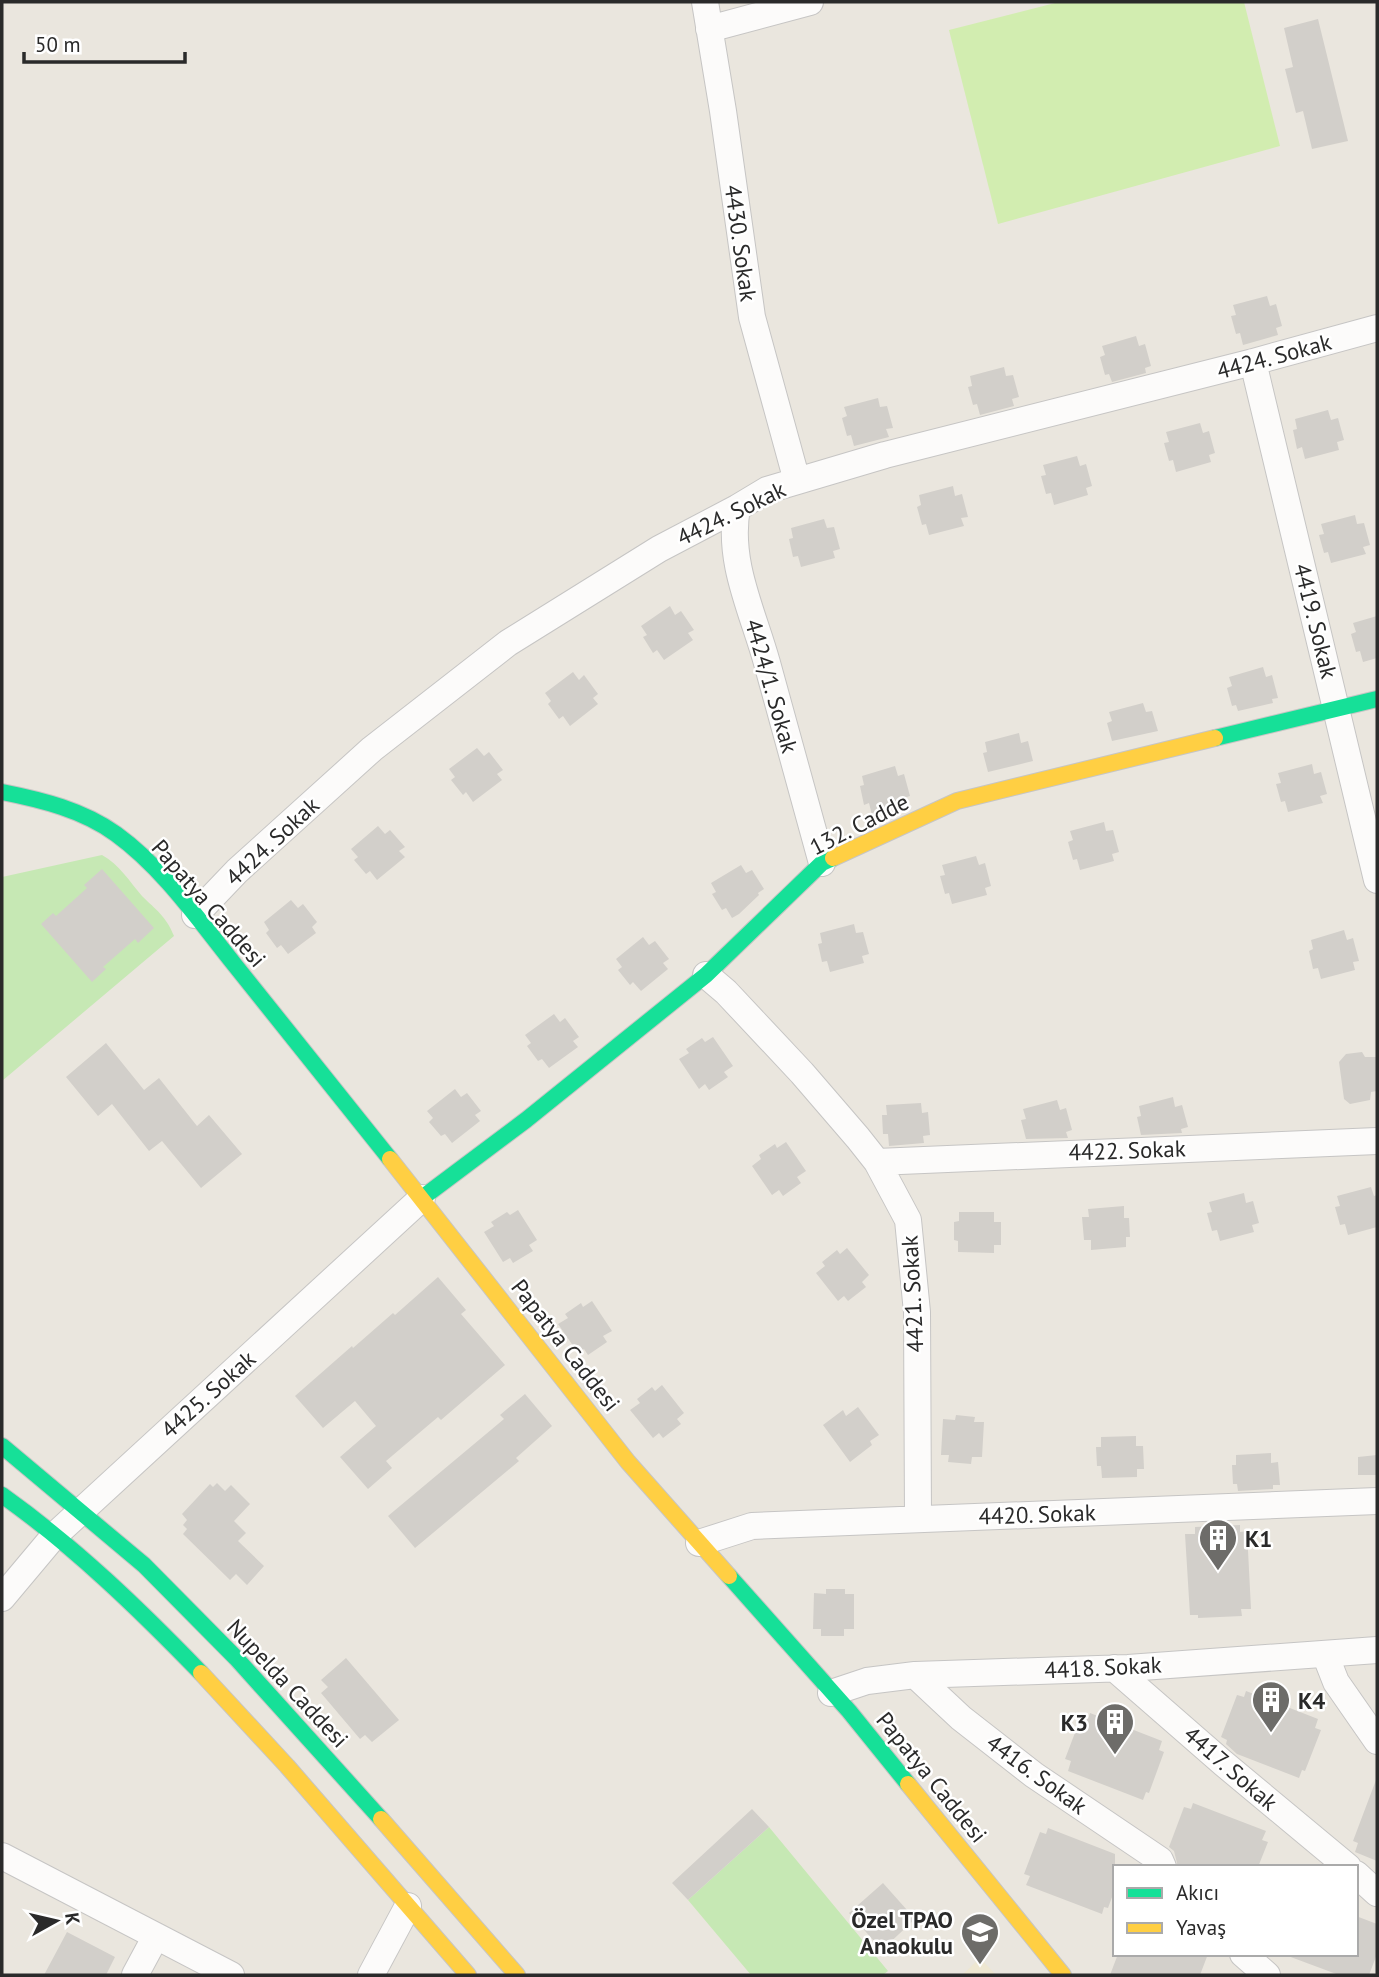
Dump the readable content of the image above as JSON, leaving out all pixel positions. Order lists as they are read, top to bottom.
{
  "streets": {
    "street": [
      "4430. Sokak",
      "4424. Sokak",
      "4419. Sokak",
      "4424/1. Sokak",
      "132. Cadde",
      "Papatya Caddesi",
      "4422. Sokak",
      "4421. Sokak",
      "4425. Sokak",
      "4420. Sokak",
      "4418. Sokak",
      "Nupelda Caddesi",
      "4417. Sokak",
      "4416. Sokak"
    ]
  },
  "crossings": [
    ["4430. Sokak", "4424. Sokak"],
    ["4424. Sokak", "4419. Sokak"],
    ["4424. Sokak", "4424/1. Sokak"],
    ["4424. Sokak", "Papatya Caddesi"],
    ["4419. Sokak", "132. Cadde"],
    ["4424/1. Sokak", "132. Cadde"],
    ["132. Cadde", "Papatya Caddesi"],
    ["132. Cadde", "4421. Sokak"],
    ["132. Cadde", "4425. Sokak"],
    ["Papatya Caddesi", "4425. Sokak"],
    ["Papatya Caddesi", "4420. Sokak"],
    ["Papatya Caddesi", "4418. Sokak"],
    ["4422. Sokak", "4421. Sokak"],
    ["4421. Sokak", "4420. Sokak"],
    ["4425. Sokak", "Nupelda Caddesi"],
    ["4418. Sokak", "4417. Sokak"],
    ["4418. Sokak", "4416. Sokak"]
  ],
  "places": {
    "building": ["K1", "K4", "K3"],
    "school or university": ["Özel TPAO Anaokulu"]
  },
  "legend": ["Akıcı", "Yavaş"],
  "scale_bar": "50 m",
  "north": "right"
}
